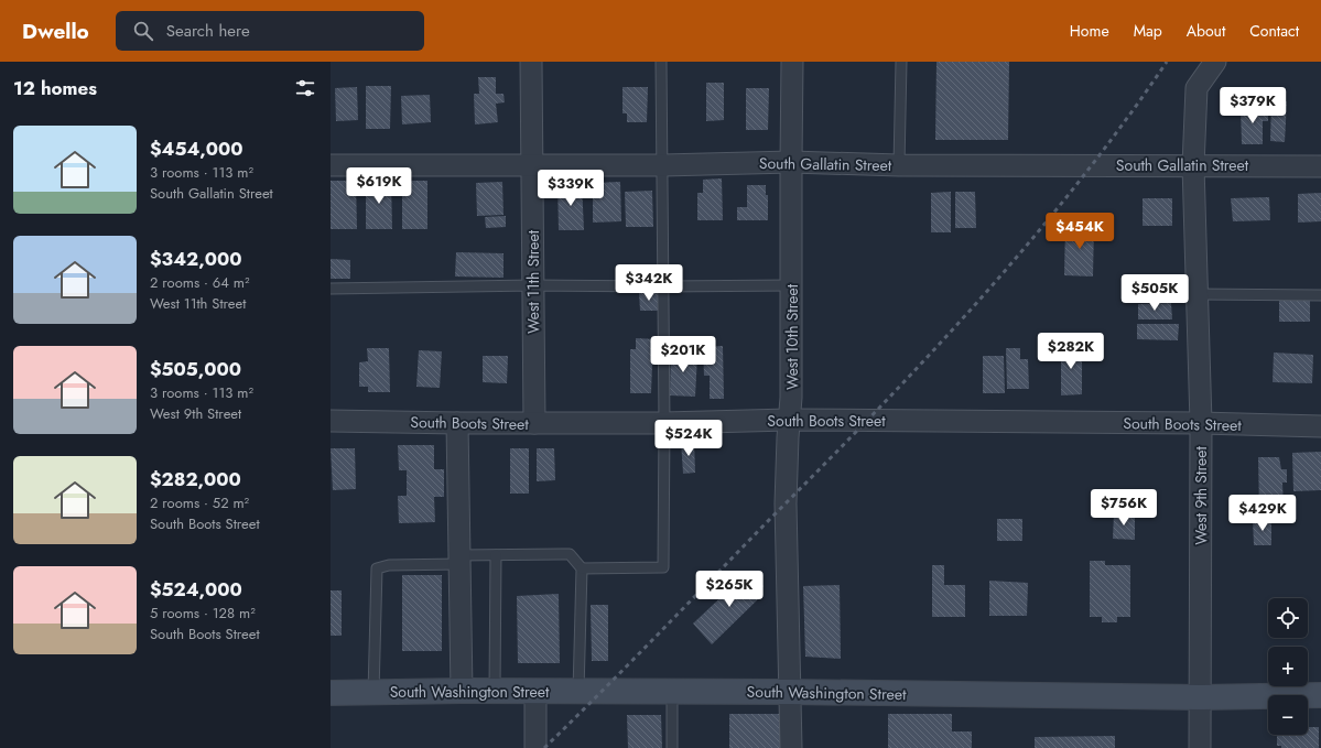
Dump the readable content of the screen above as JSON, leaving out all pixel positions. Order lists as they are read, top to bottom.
{
  "streets": {
    "main road": ["South Washington Street"],
    "street": [
      "South Gallatin Street",
      "West 11th Street",
      "West 10th Street",
      "South Boots Street",
      "West 9th Street"
    ]
  },
  "crossings": [
    ["South Gallatin Street", "West 11th Street"],
    ["South Gallatin Street", "West 10th Street"],
    ["South Gallatin Street", "West 9th Street"],
    ["West 11th Street", "South Boots Street"],
    ["West 10th Street", "South Boots Street"],
    ["West 10th Street", "South Washington Street"],
    ["South Boots Street", "West 9th Street"],
    ["West 9th Street", "South Washington Street"]
  ],
  "page": {
    "header": "Dwello",
    "search": "Search here",
    "nav": [
      "Home",
      "Map",
      "About",
      "Contact"
    ],
    "heading": "12 homes",
    "price": [
      "$379K",
      "$619K",
      "$339K",
      "$454K",
      "$342K",
      "$505K",
      "$282K",
      "$201K",
      "$524K",
      "$756K",
      "$429K",
      "$265K"
    ],
    "list": [
      {
        "name": "$454,000",
        "note": "3 rooms · 113 m² · South Gallatin Street"
      },
      {
        "name": "$342,000",
        "note": "2 rooms · 64 m² · West 11th Street"
      },
      {
        "name": "$505,000",
        "note": "3 rooms · 113 m² · West 9th Street"
      },
      {
        "name": "$282,000",
        "note": "2 rooms · 52 m² · South Boots Street"
      },
      {
        "name": "$524,000",
        "note": "5 rooms · 128 m² · South Boots Street"
      }
    ],
    "map_buttons": ["+", "−"]
  }
}
